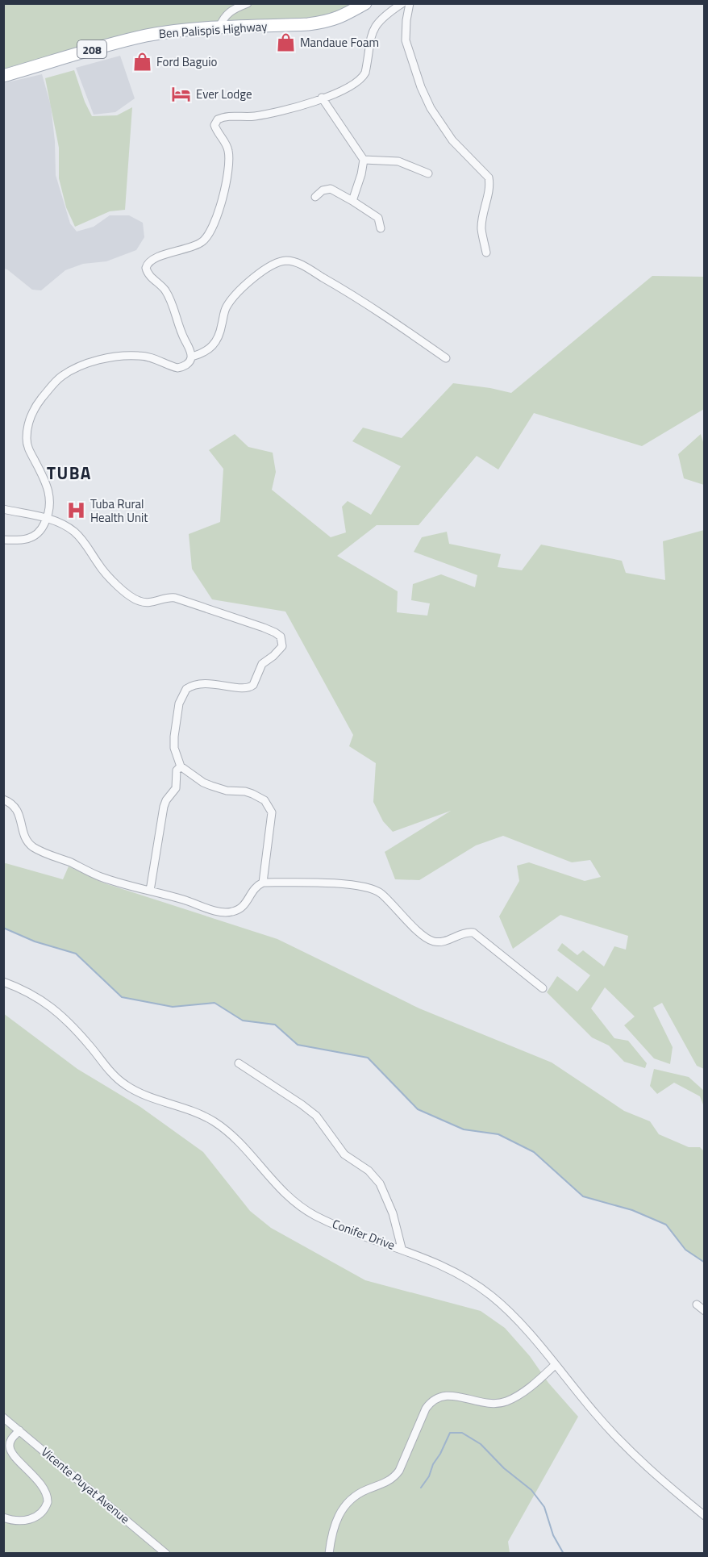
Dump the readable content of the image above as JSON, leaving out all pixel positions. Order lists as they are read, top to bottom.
{
  "streets": {
    "main road": ["Ben Palispis Highway", "208"],
    "street": ["Conifer Drive", "Vicente Puyat Avenue"]
  },
  "districts": ["TUBA"],
  "places": {
    "shop": ["Mandaue Foam", "Ford Baguio"],
    "hotel": ["Ever Lodge"],
    "hospital": ["Tuba Rural Health Unit"]
  }
}
